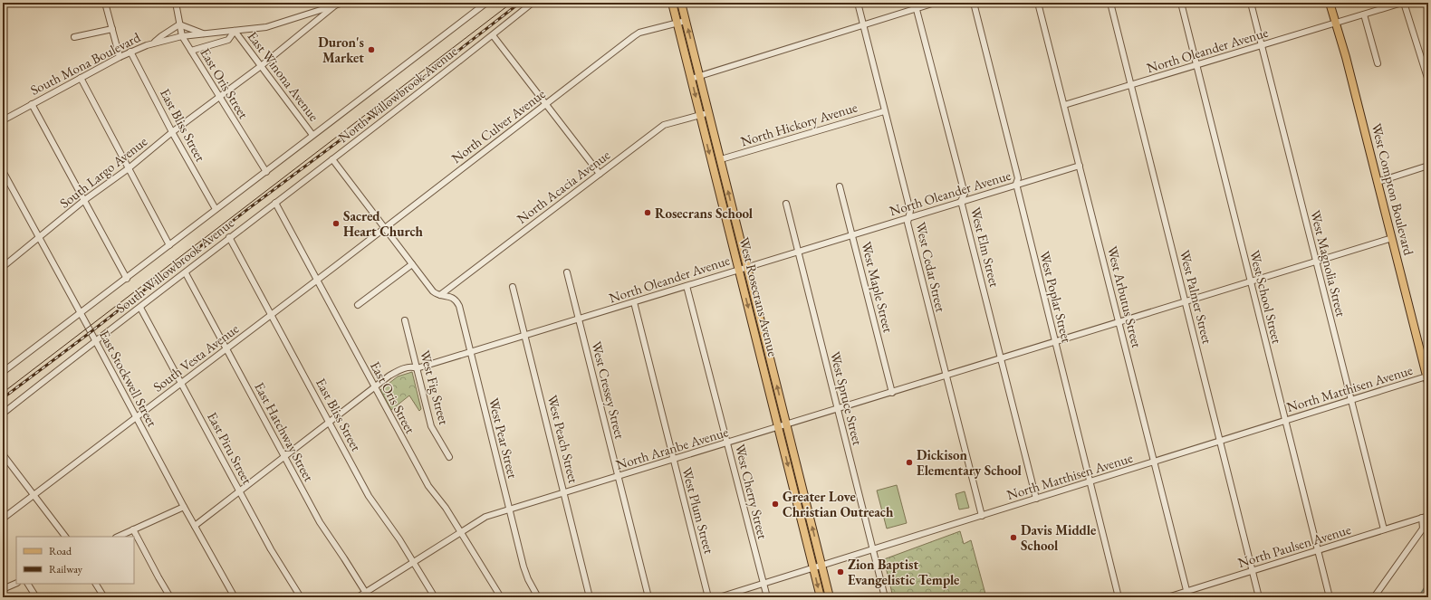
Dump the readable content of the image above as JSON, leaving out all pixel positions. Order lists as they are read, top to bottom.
{
  "streets": {
    "main road": ["West Compton Boulevard", "West Rosecrans Avenue"],
    "street": [
      "North Oleander Avenue",
      "South Mona Boulevard",
      "East Winona Avenue",
      "East Oris Street",
      "North Willowbrook Avenue",
      "North Hickory Avenue",
      "East Bliss Street",
      "North Culver Avenue",
      "South Largo Avenue",
      "North Acacia Avenue",
      "West Elm Street",
      "West Magnolia Street",
      "South Willowbrook Avenue",
      "West Cedar Street",
      "West Maple Street",
      "West Poplar Street",
      "West Arbutus Street",
      "West Palmer Street",
      "West School Street",
      "South Vesta Avenue",
      "East Stockwell Street",
      "West Fig Street",
      "North Matthisen Avenue",
      "West Cressey Street",
      "West Spruce Street",
      "East Hatchway Street",
      "West Pear Street",
      "West Peach Street",
      "East Piru Street",
      "North Aranbe Avenue",
      "West Cherry Street",
      "West Plum Street",
      "North Paulsen Avenue"
    ]
  },
  "crossings": [
    ["North Oleander Avenue", "East Oris Street"],
    ["North Oleander Avenue", "East Bliss Street"],
    ["North Oleander Avenue", "West Compton Boulevard"],
    ["North Oleander Avenue", "West Elm Street"],
    ["North Oleander Avenue", "West Magnolia Street"],
    ["North Oleander Avenue", "West Cedar Street"],
    ["North Oleander Avenue", "West Maple Street"],
    ["North Oleander Avenue", "West Rosecrans Avenue"],
    ["North Oleander Avenue", "West Poplar Street"],
    ["North Oleander Avenue", "West Arbutus Street"],
    ["North Oleander Avenue", "West Palmer Street"],
    ["North Oleander Avenue", "West School Street"],
    ["North Oleander Avenue", "East Stockwell Street"],
    ["North Oleander Avenue", "West Fig Street"],
    ["North Oleander Avenue", "West Cressey Street"],
    ["North Oleander Avenue", "West Spruce Street"],
    ["North Oleander Avenue", "East Hatchway Street"],
    ["North Oleander Avenue", "West Pear Street"],
    ["North Oleander Avenue", "West Peach Street"],
    ["North Oleander Avenue", "East Piru Street"],
    ["North Oleander Avenue", "West Cherry Street"],
    ["North Oleander Avenue", "West Plum Street"],
    ["South Mona Boulevard", "East Winona Avenue"],
    ["South Mona Boulevard", "East Oris Street"],
    ["South Mona Boulevard", "East Bliss Street"],
    ["South Mona Boulevard", "South Largo Avenue"],
    ["East Winona Avenue", "North Willowbrook Avenue"],
    ["East Winona Avenue", "South Largo Avenue"],
    ["East Oris Street", "North Willowbrook Avenue"],
    ["East Oris Street", "South Largo Avenue"],
    ["East Oris Street", "South Willowbrook Avenue"],
    ["East Oris Street", "South Vesta Avenue"],
    ["East Oris Street", "North Aranbe Avenue"],
    ["North Willowbrook Avenue", "South Willowbrook Avenue"],
    ["North Hickory Avenue", "West Cedar Street"],
    ["North Hickory Avenue", "West Rosecrans Avenue"],
    ["East Bliss Street", "South Largo Avenue"],
    ["East Bliss Street", "South Willowbrook Avenue"],
    ["East Bliss Street", "South Vesta Avenue"],
    ["East Bliss Street", "North Aranbe Avenue"],
    ["North Culver Avenue", "West Rosecrans Avenue"],
    ["North Culver Avenue", "South Vesta Avenue"],
    ["South Largo Avenue", "East Stockwell Street"],
    ["North Acacia Avenue", "West Rosecrans Avenue"],
    ["North Acacia Avenue", "West Pear Street"],
    ["West Compton Boulevard", "North Matthisen Avenue"],
    ["West Elm Street", "North Matthisen Avenue"],
    ["West Elm Street", "North Aranbe Avenue"],
    ["West Magnolia Street", "North Matthisen Avenue"],
    ["West Magnolia Street", "North Paulsen Avenue"],
    ["South Willowbrook Avenue", "East Stockwell Street"],
    ["South Willowbrook Avenue", "East Hatchway Street"],
    ["South Willowbrook Avenue", "East Piru Street"],
    ["West Cedar Street", "North Matthisen Avenue"],
    ["West Cedar Street", "North Aranbe Avenue"],
    ["West Maple Street", "North Aranbe Avenue"],
    ["West Rosecrans Avenue", "North Matthisen Avenue"],
    ["West Rosecrans Avenue", "North Aranbe Avenue"],
    ["West Poplar Street", "North Matthisen Avenue"],
    ["West Arbutus Street", "North Matthisen Avenue"],
    ["West Arbutus Street", "North Paulsen Avenue"],
    ["West Palmer Street", "North Matthisen Avenue"],
    ["West Palmer Street", "North Paulsen Avenue"],
    ["West School Street", "North Matthisen Avenue"],
    ["West School Street", "North Paulsen Avenue"],
    ["South Vesta Avenue", "East Stockwell Street"],
    ["South Vesta Avenue", "East Hatchway Street"],
    ["South Vesta Avenue", "East Piru Street"],
    ["North Matthisen Avenue", "West Spruce Street"],
    ["North Matthisen Avenue", "West Cherry Street"],
    ["West Cressey Street", "North Aranbe Avenue"],
    ["West Spruce Street", "North Aranbe Avenue"],
    ["East Hatchway Street", "North Aranbe Avenue"],
    ["West Pear Street", "North Aranbe Avenue"],
    ["West Peach Street", "North Aranbe Avenue"],
    ["North Aranbe Avenue", "West Cherry Street"],
    ["North Aranbe Avenue", "West Plum Street"]
  ],
  "places": [
    "Duron's Market",
    "Rosecrans School",
    "Sacred Heart Church",
    "Dickison Elementary School",
    "Greater Love Christian Outreach",
    "Davis Middle School",
    "Zion Baptist Evangelistic Temple"
  ],
  "legend": ["Road", "Railway"]
}
